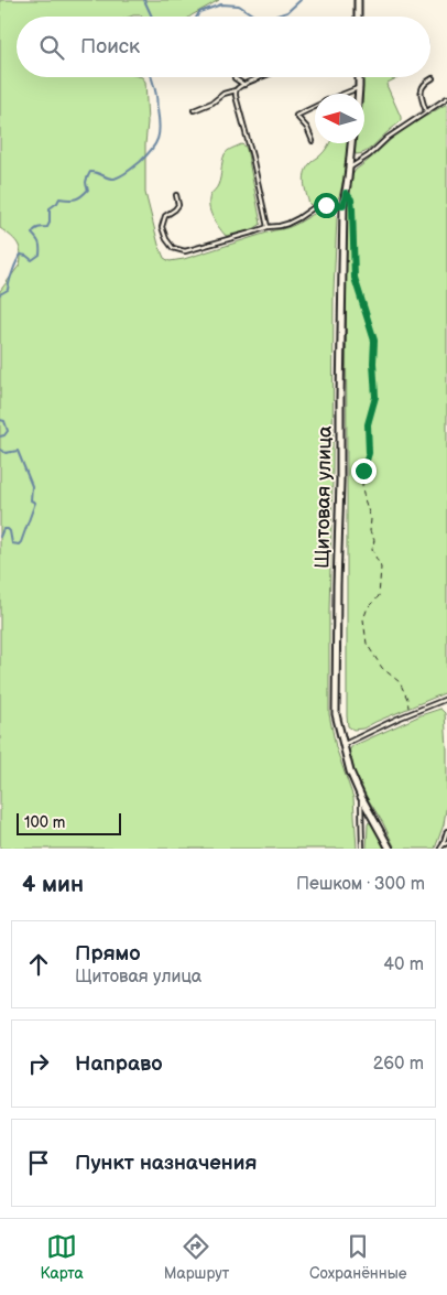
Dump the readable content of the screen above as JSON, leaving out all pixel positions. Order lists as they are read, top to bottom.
{
  "streets": {
    "street": ["Щитовая улица"]
  },
  "scale_bar": "100 m",
  "north": "left",
  "page": {
    "search": "Поиск",
    "scale": "100 m",
    "heading": ["4 мин", "Пешком · 300 m"],
    "list": [
      ["Прямо", "Щитовая улица", "40 m"],
      ["Направо", "260 m"],
      "Пункт назначения"
    ],
    "nav": ["Карта", "Маршрут", "Сохранённые"]
  }
}
